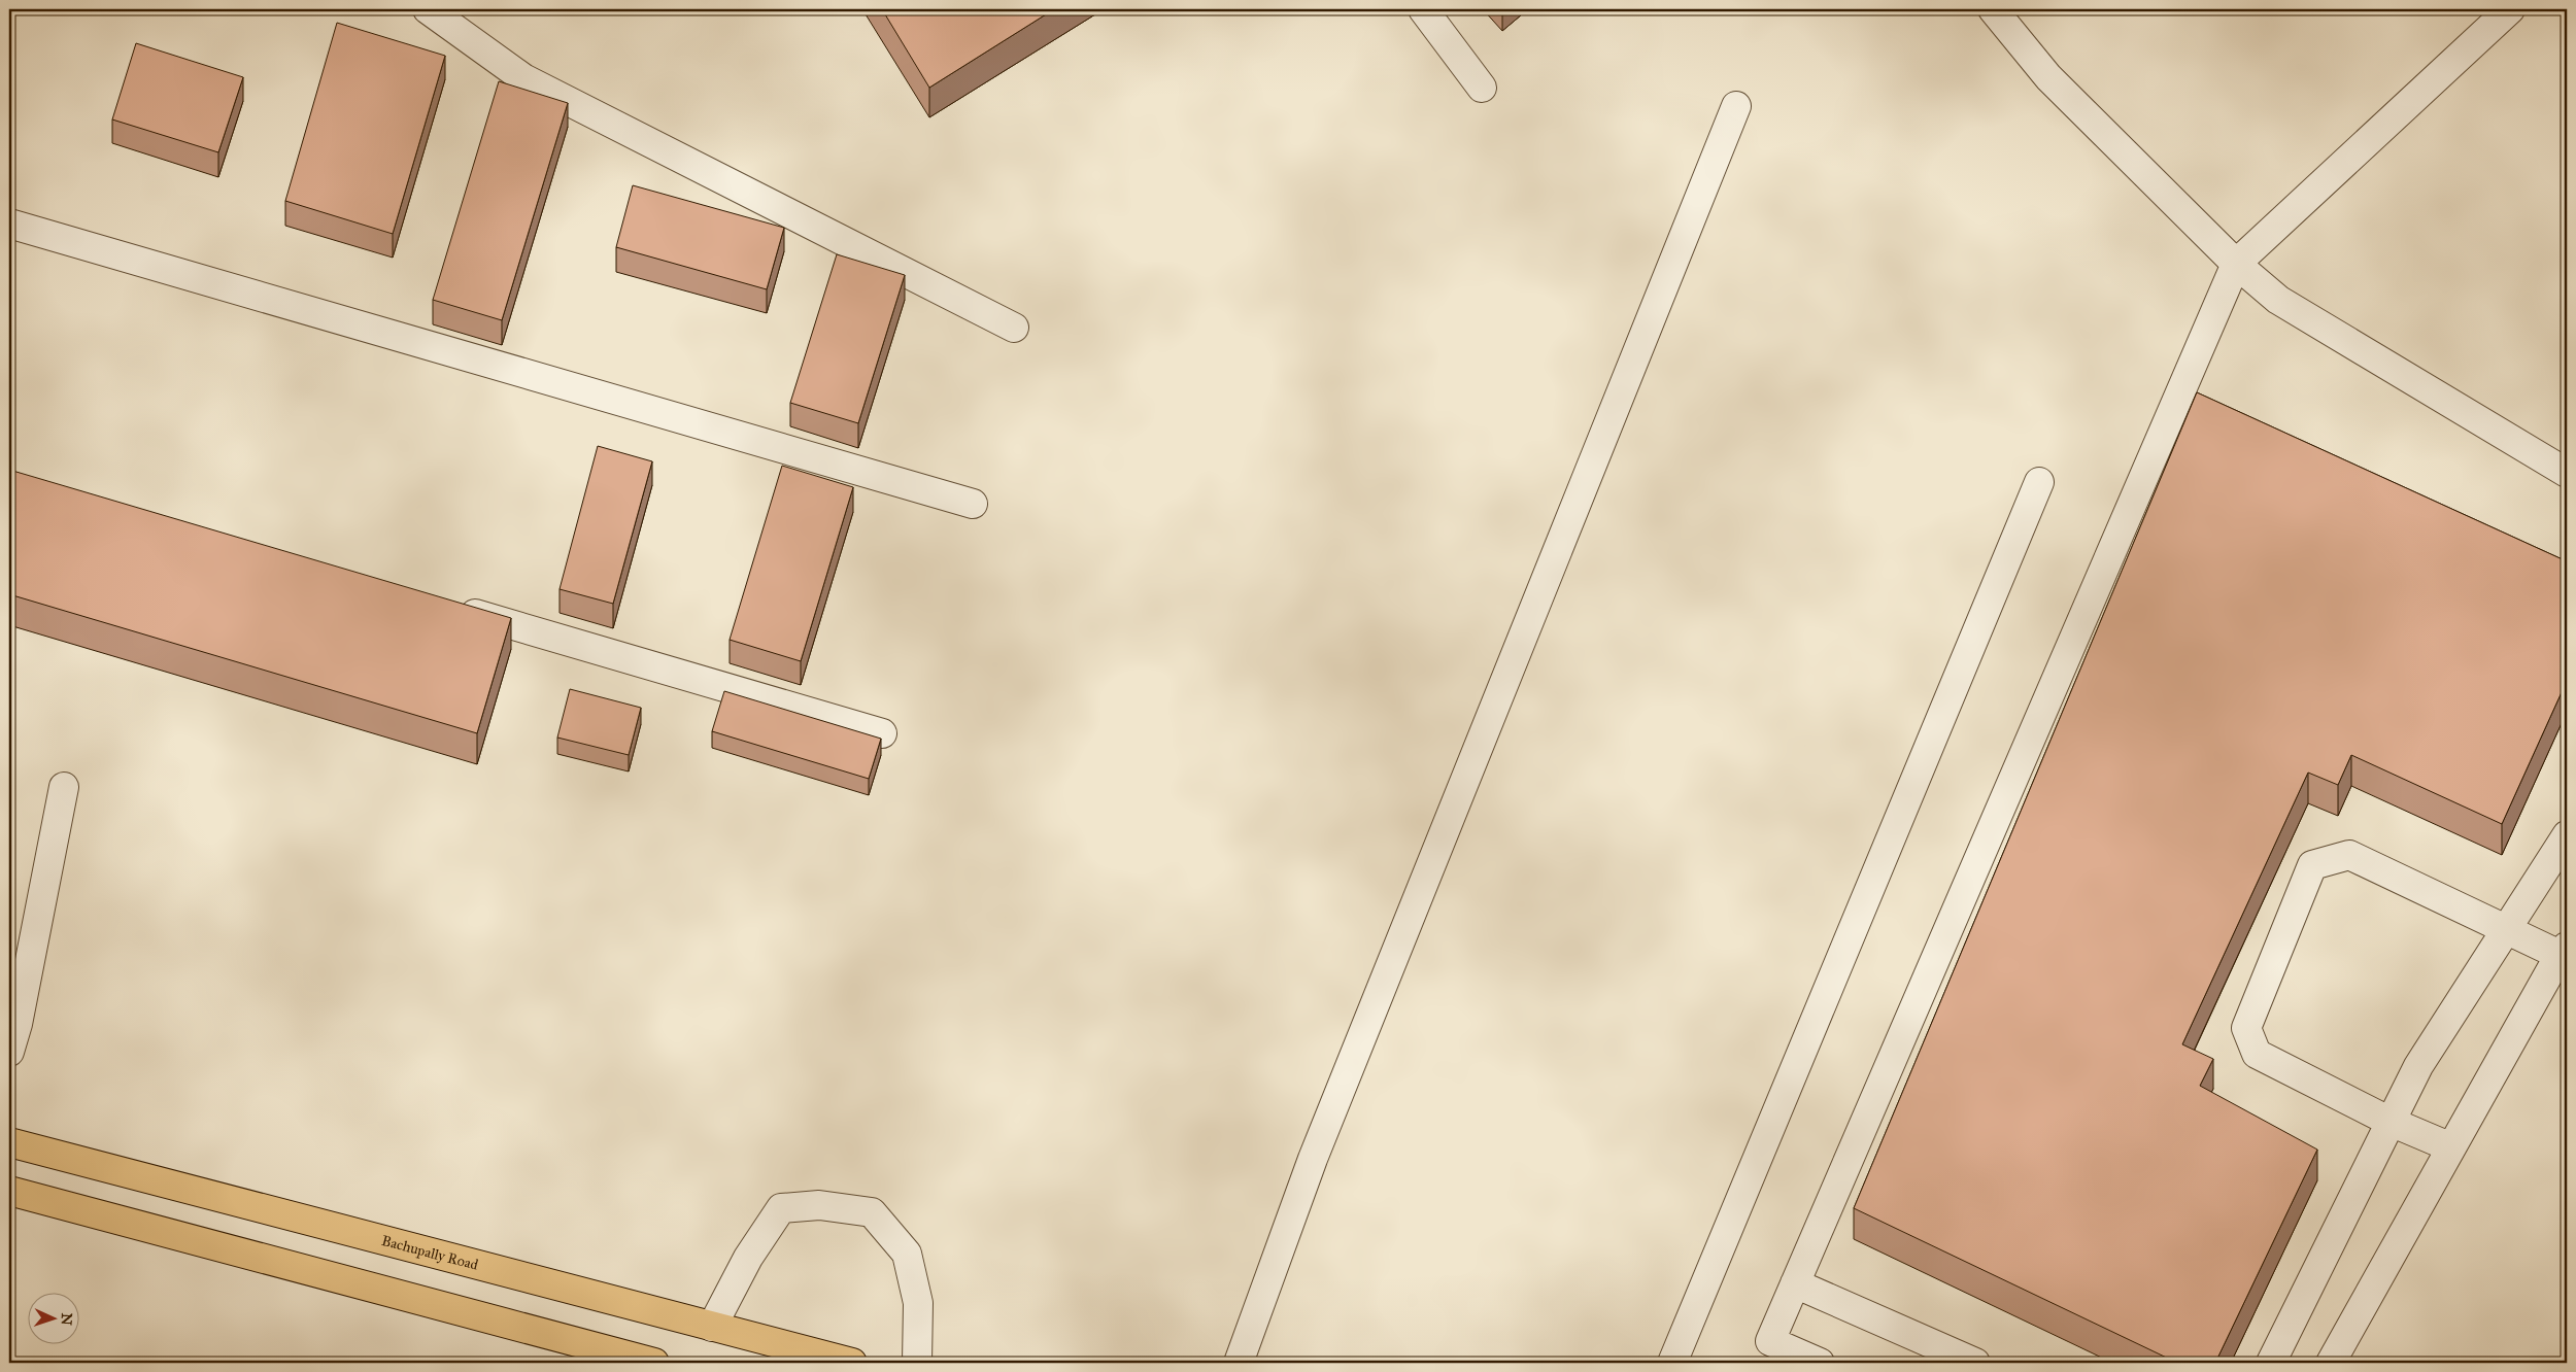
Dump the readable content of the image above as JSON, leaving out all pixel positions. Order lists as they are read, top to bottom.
{
  "streets": {
    "main road": ["Bachupally Road"]
  },
  "north": "right"
}
